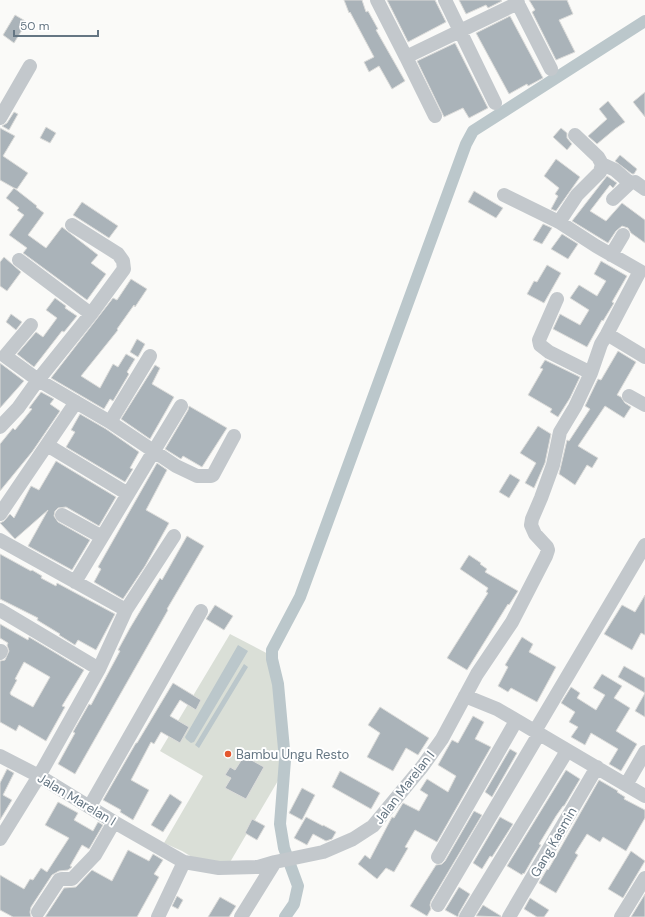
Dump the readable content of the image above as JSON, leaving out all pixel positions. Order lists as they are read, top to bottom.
{
  "streets": {
    "street": ["Jalan Marelan I", "Gang Kasmin"]
  },
  "places": ["Bambu Ungu Resto"],
  "scale_bar": "50 m"
}
